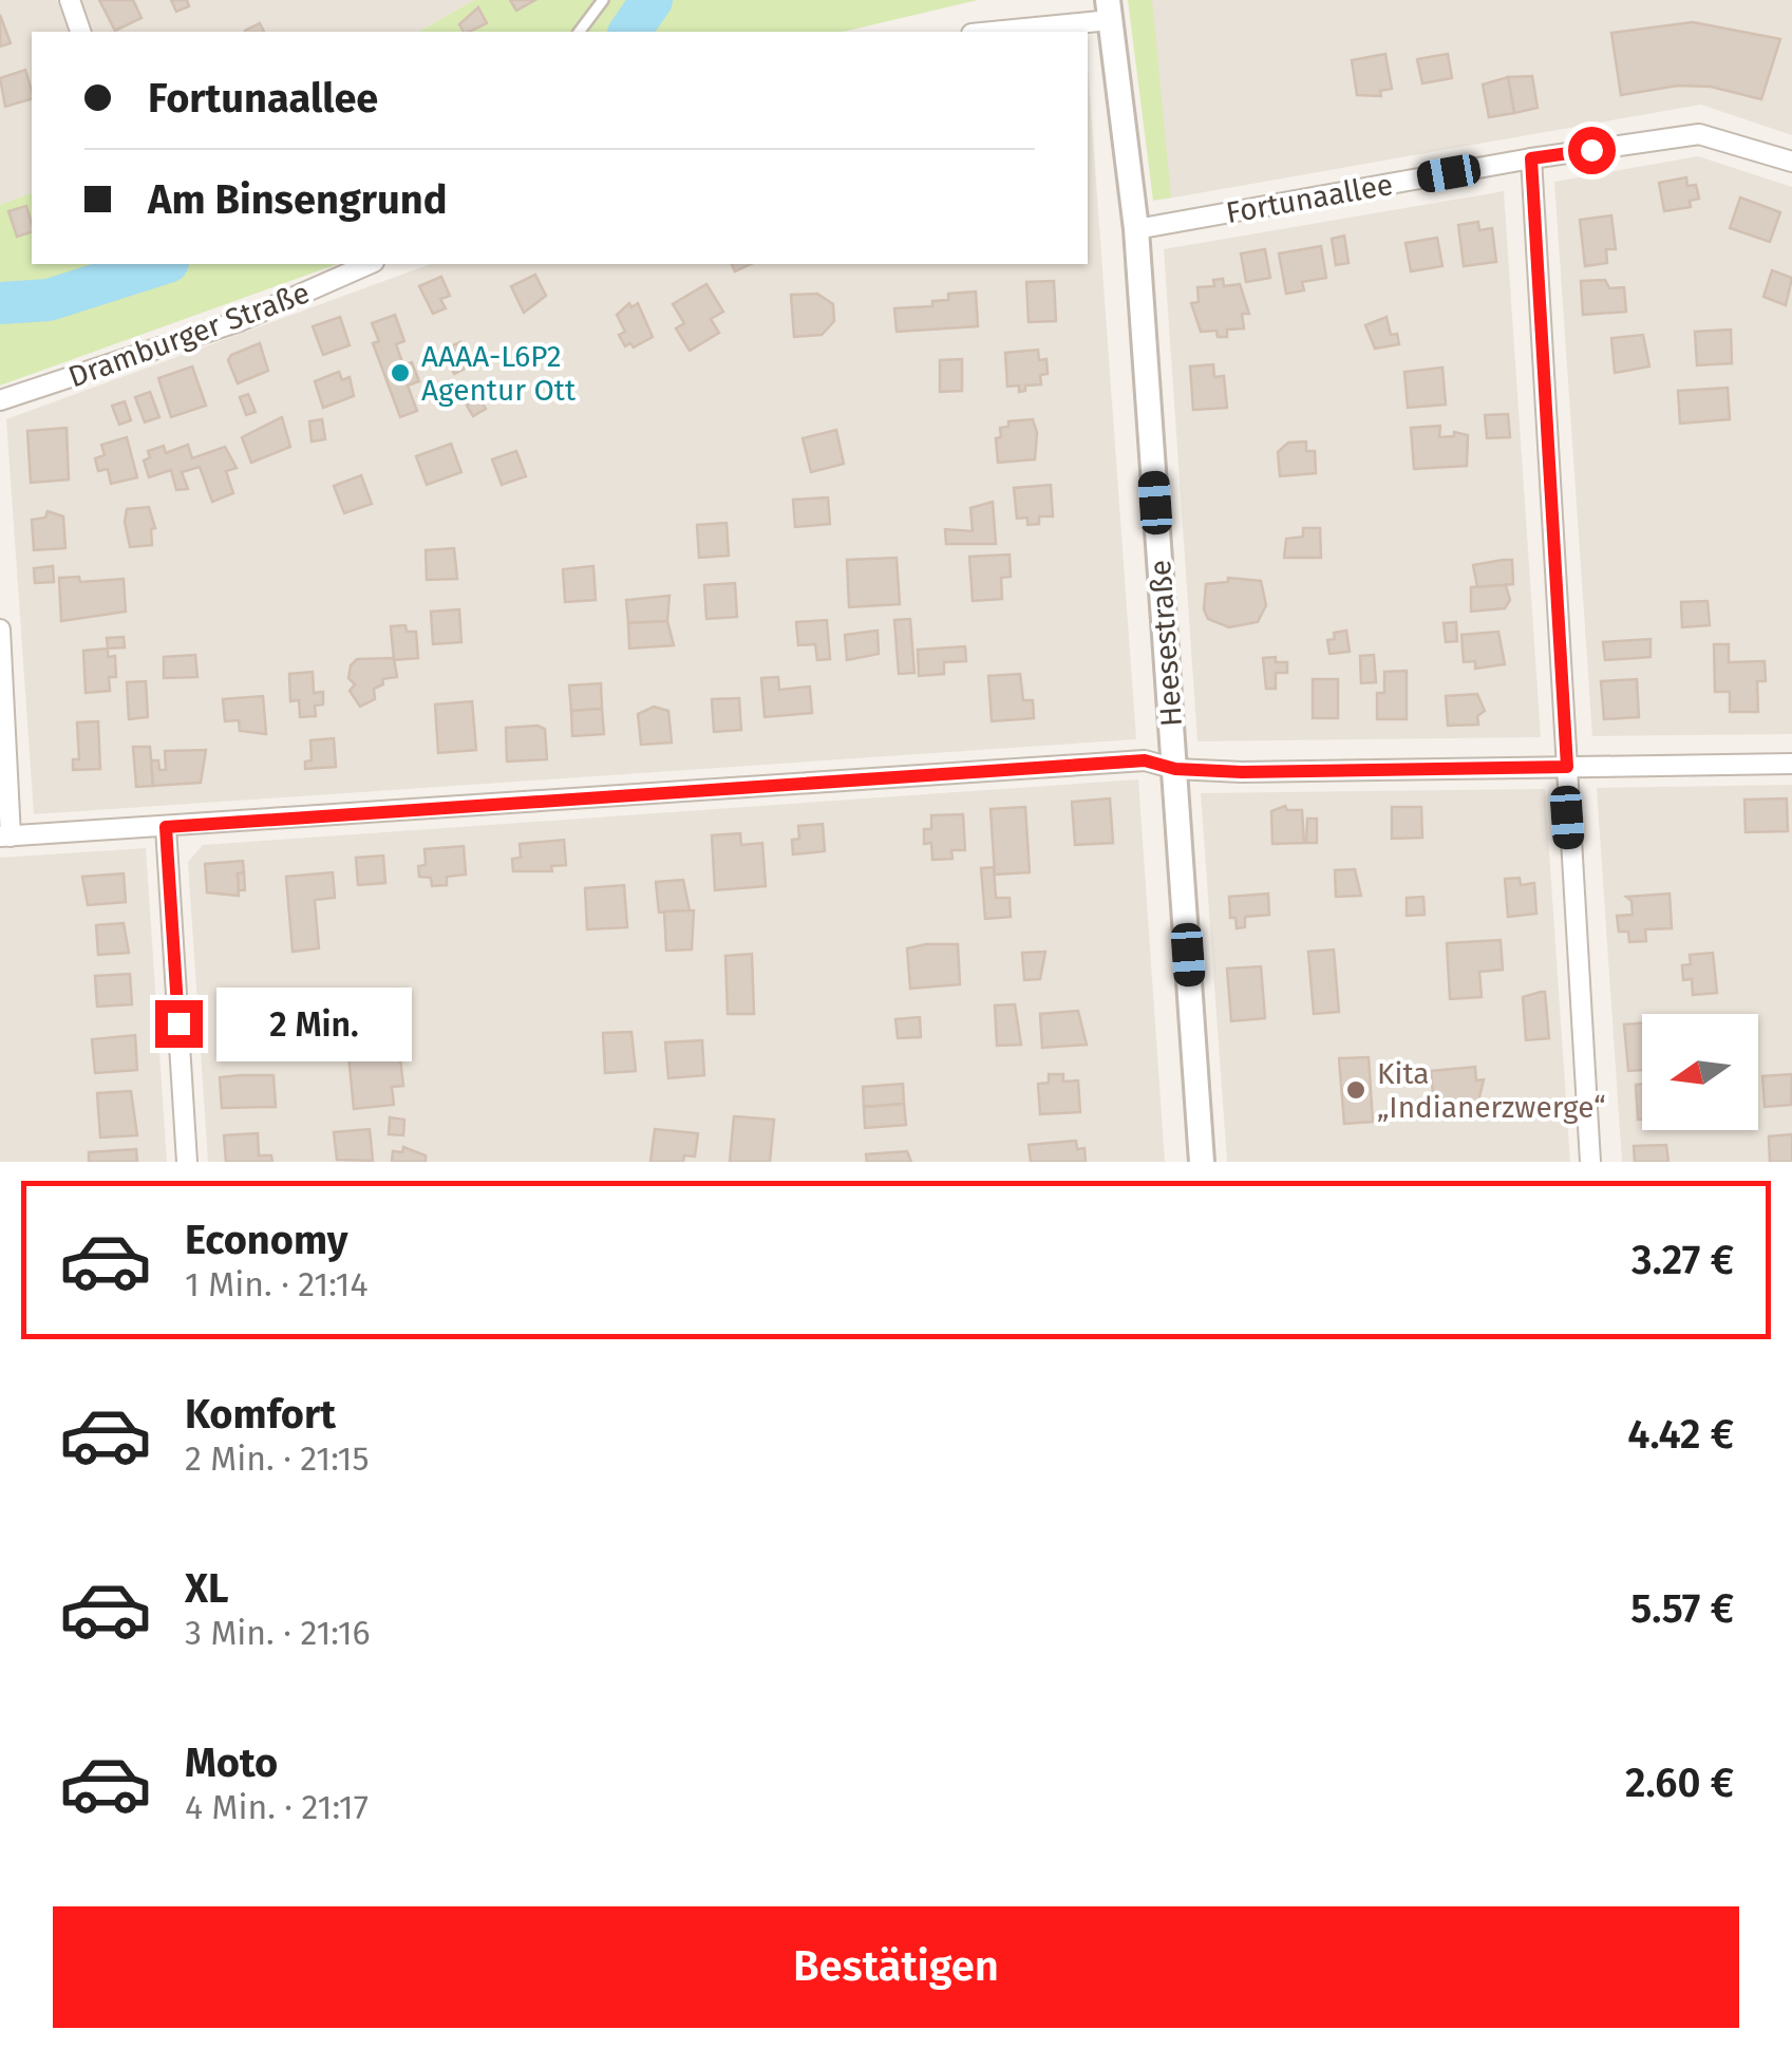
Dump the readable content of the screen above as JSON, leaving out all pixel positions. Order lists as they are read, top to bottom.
{
  "streets": {
    "street": ["Fortunaallee", "Dramburger Straße", "Heesestraße"]
  },
  "crossings": [
    ["Fortunaallee", "Heesestraße"]
  ],
  "places": ["AAAA-L6P2 Agentur Ott", "Kita „Indianerzwerge“"],
  "north": "left",
  "page": {
    "banner": ["Fortunaallee", "Am Binsengrund"],
    "bubble": "2 Min.",
    "list": [
      {
        "name": "Economy",
        "note": "1 Min. · 21:14",
        "value": "3.27 €"
      },
      {
        "name": "Komfort",
        "note": "2 Min. · 21:15",
        "value": "4.42 €"
      },
      {
        "name": "XL",
        "note": "3 Min. · 21:16",
        "value": "5.57 €"
      },
      {
        "name": "Moto",
        "note": "4 Min. · 21:17",
        "value": "2.60 €"
      }
    ],
    "buttons": "Bestätigen"
  }
}
